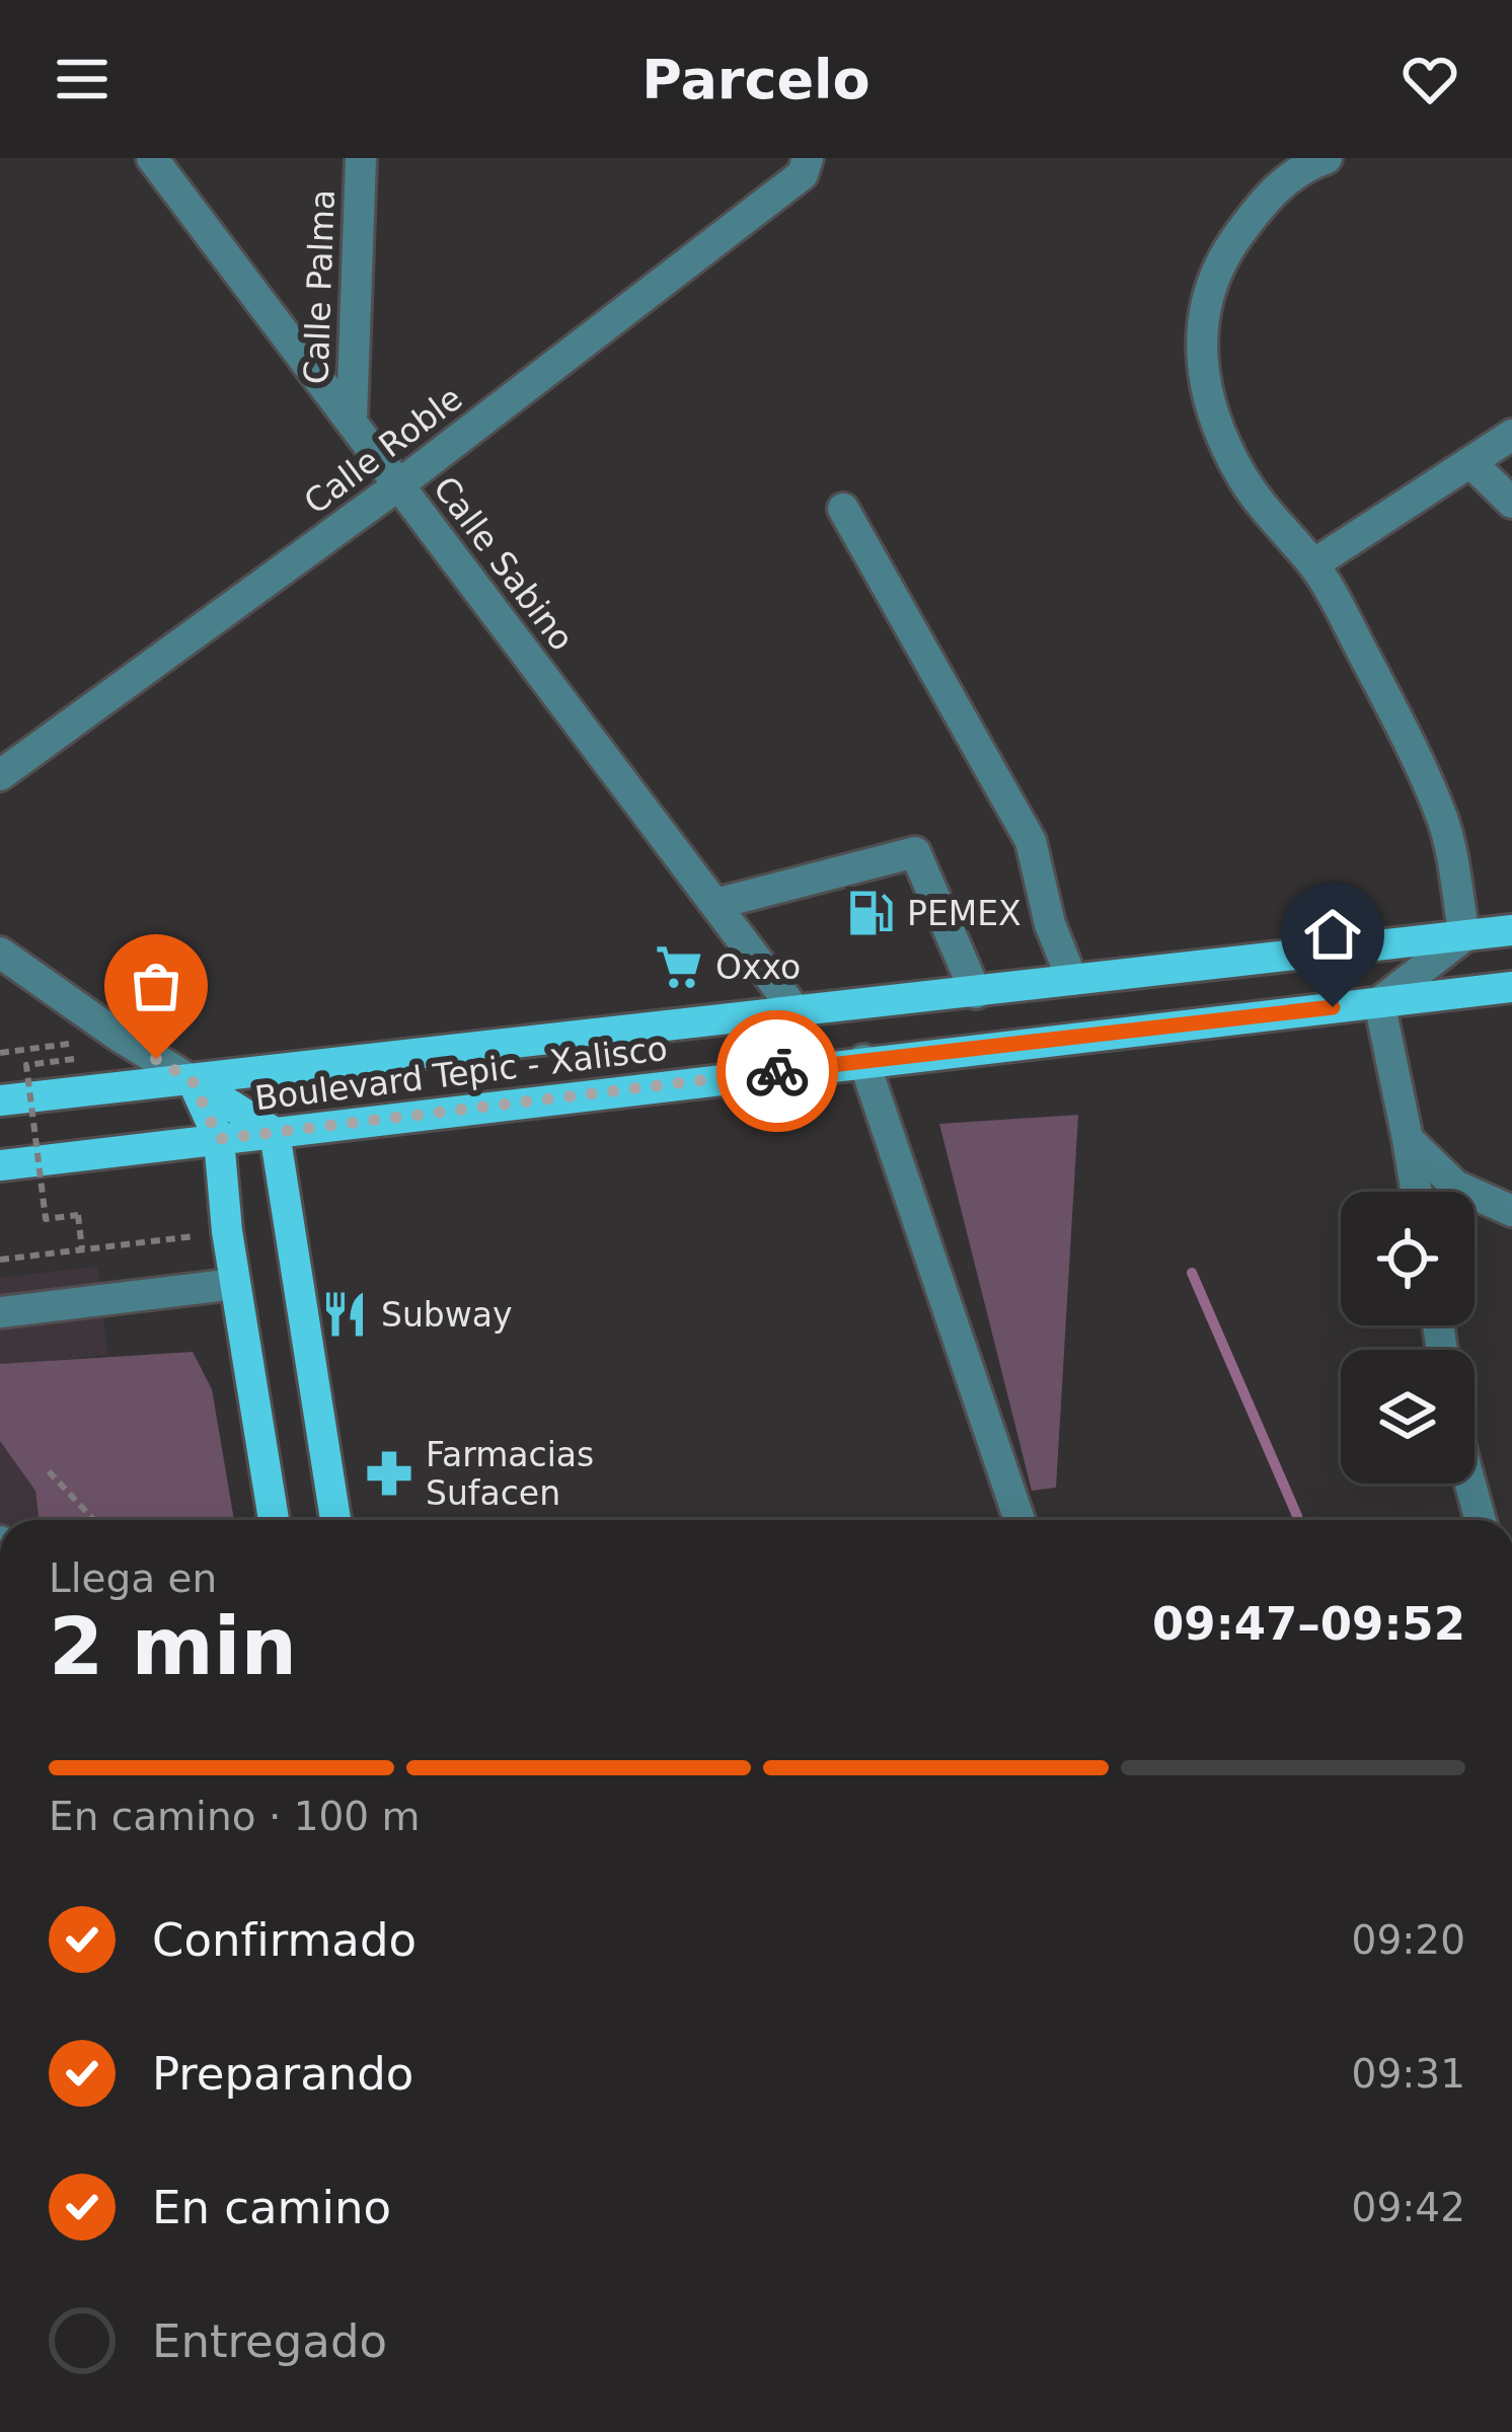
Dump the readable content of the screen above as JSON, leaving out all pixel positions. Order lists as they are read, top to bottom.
{
  "streets": {
    "main road": ["Boulevard Tepic - Xalisco"],
    "street": ["Calle Palma", "Calle Roble", "Calle Sabino"]
  },
  "crossings": [
    ["Calle Palma", "Calle Sabino"],
    ["Calle Roble", "Calle Sabino"],
    ["Calle Sabino", "Boulevard Tepic - Xalisco"]
  ],
  "places": {
    "fuel station": ["PEMEX"],
    "supermarket": ["Oxxo"],
    "restaurant": ["Subway"],
    "pharmacy": ["Farmacias Sufacen"]
  },
  "page": {
    "header": "Parcelo",
    "heading": ["2 min", "Llega en", "09:47–09:52"],
    "bar": "En camino · 100 m",
    "list": [
      ["Confirmado", "09:20"],
      ["Preparando", "09:31"],
      ["En camino", "09:42"],
      "Entregado"
    ]
  }
}
